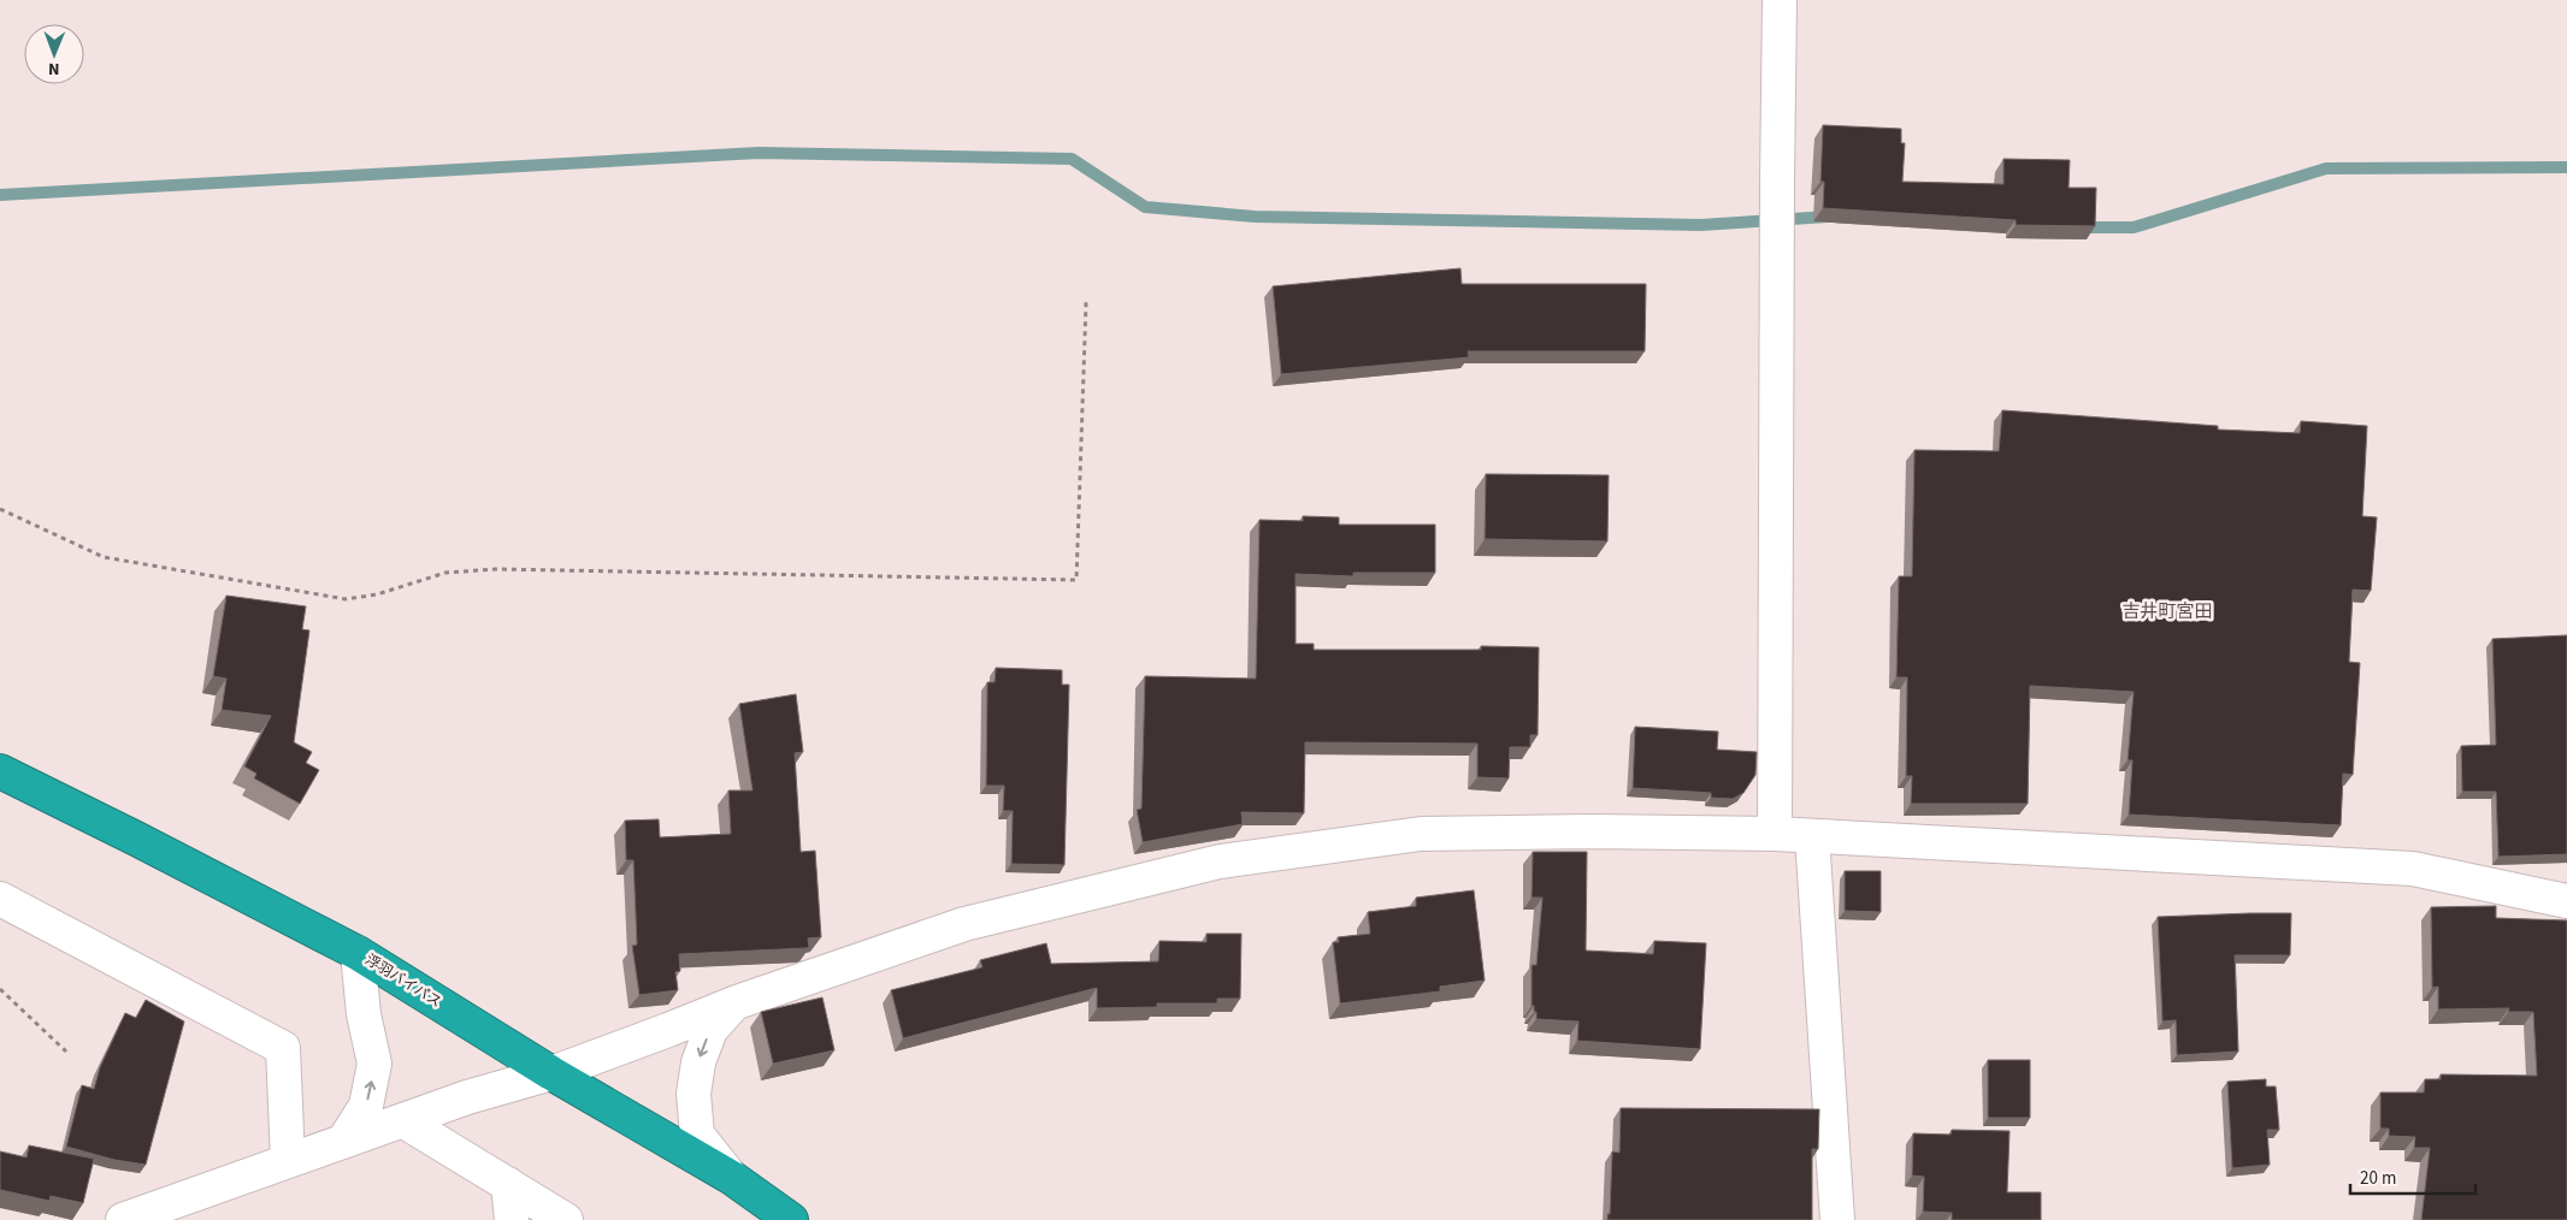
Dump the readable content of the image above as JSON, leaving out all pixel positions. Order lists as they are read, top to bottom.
{
  "streets": {
    "highway": ["浮羽バイパス"]
  },
  "districts": ["吉井町宮田"],
  "scale_bar": "20 m",
  "north": "bottom"
}
